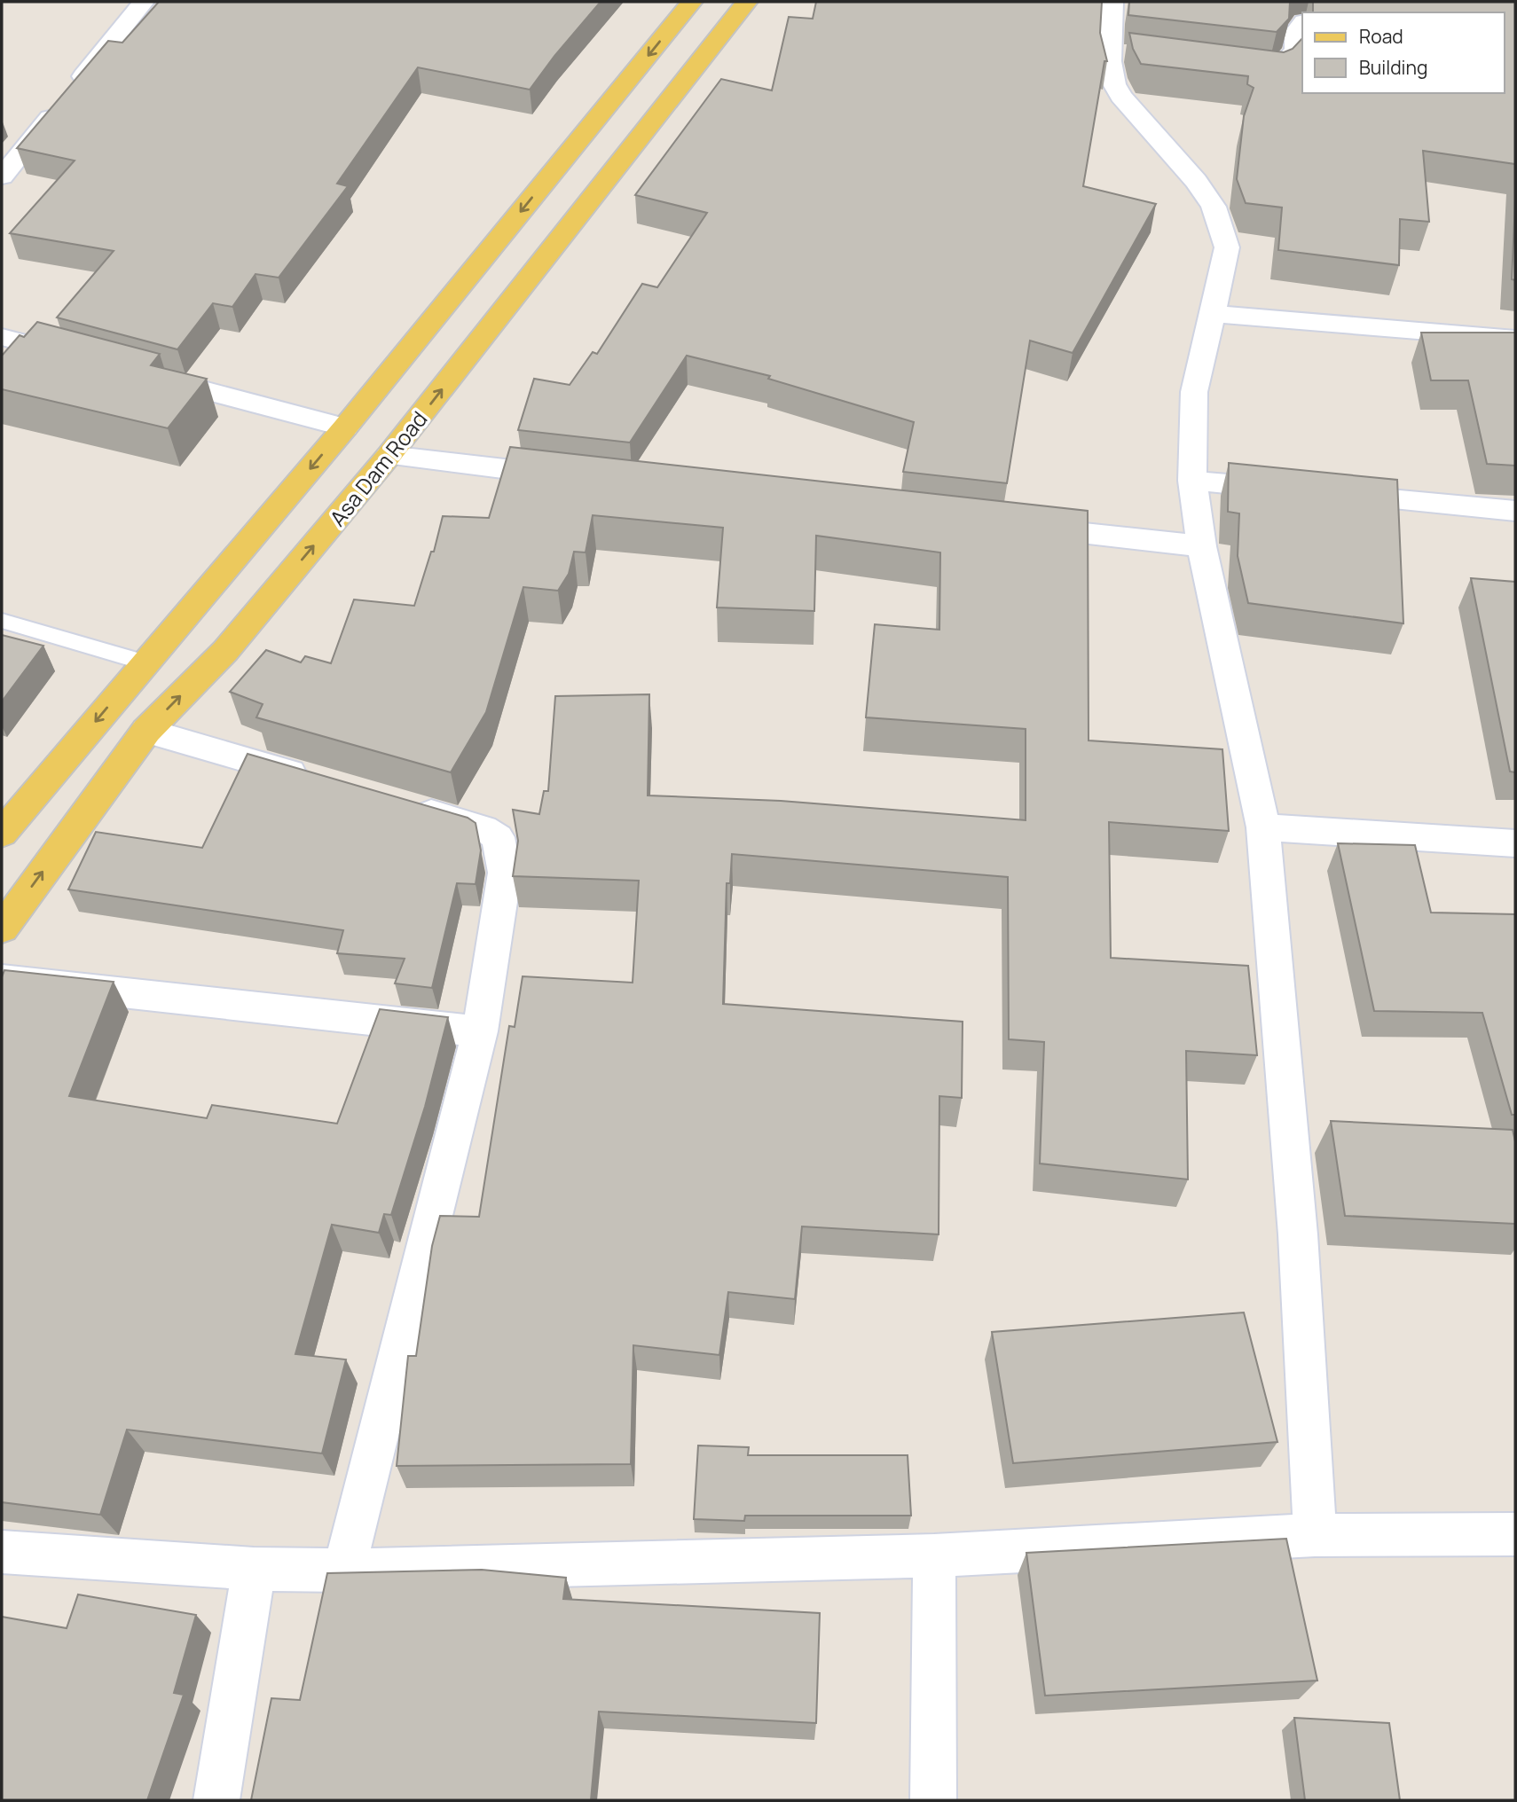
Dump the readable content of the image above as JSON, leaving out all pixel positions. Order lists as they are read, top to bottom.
{
  "streets": {
    "main road": ["Asa Dam Road"]
  },
  "legend": ["Road", "Building"]
}
